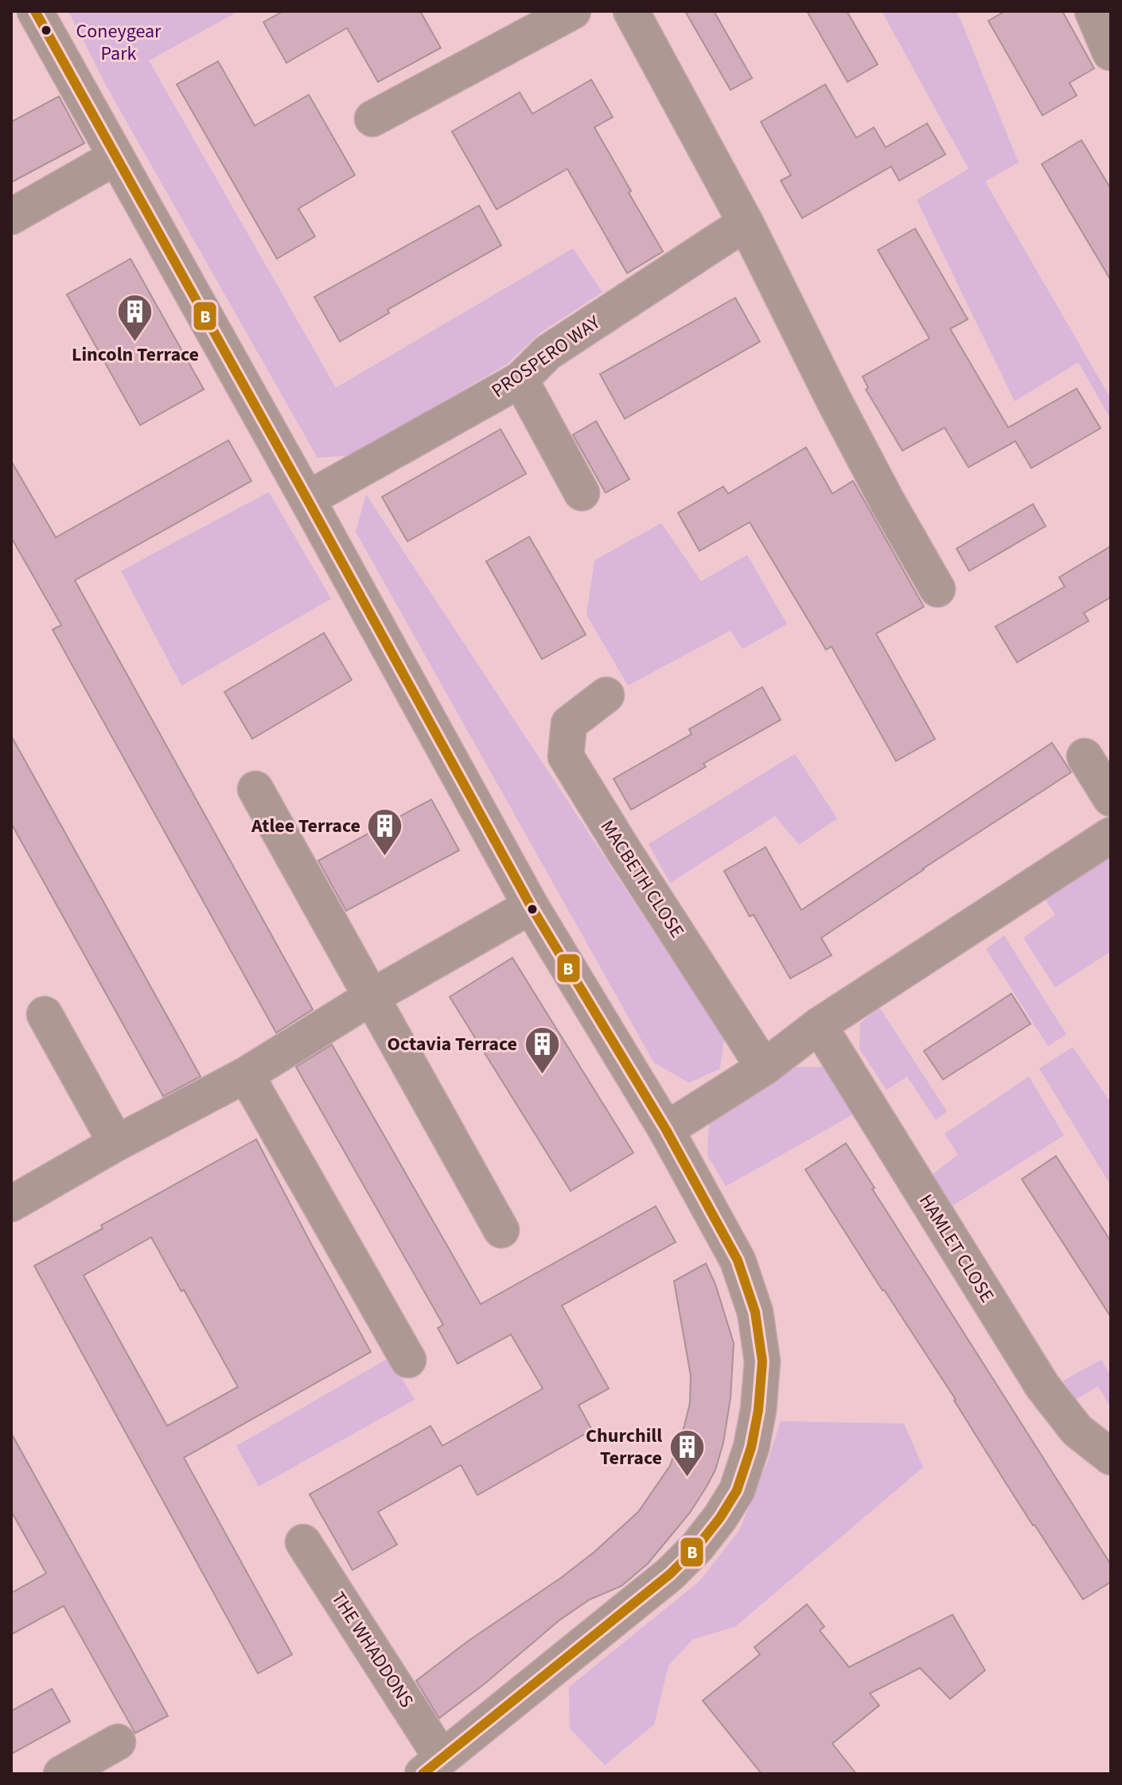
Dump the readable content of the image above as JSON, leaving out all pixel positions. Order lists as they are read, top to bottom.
{
  "streets": {
    "street": [
      "PROSPERO WAY",
      "MACBETH CLOSE",
      "HAMLET CLOSE",
      "THE WHADDONS"
    ]
  },
  "parks": ["Coneygear Park"],
  "places": {
    "building": [
      "Lincoln Terrace",
      "Atlee Terrace",
      "Octavia Terrace",
      "Churchill Terrace"
    ]
  },
  "lines": ["transit line B"]
}
